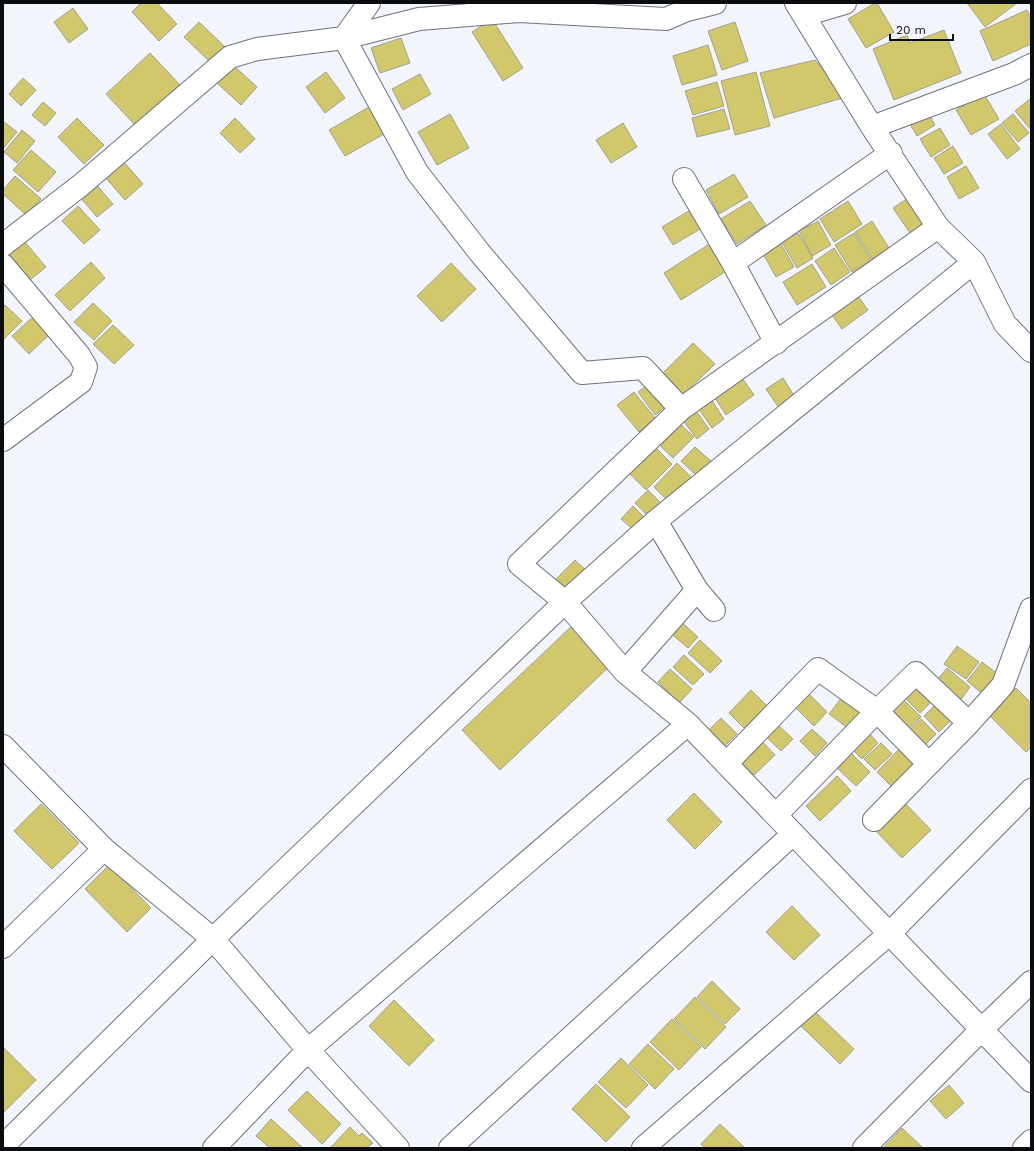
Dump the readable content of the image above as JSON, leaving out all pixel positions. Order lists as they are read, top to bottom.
{
  "scale_bar": "20 m"
}
